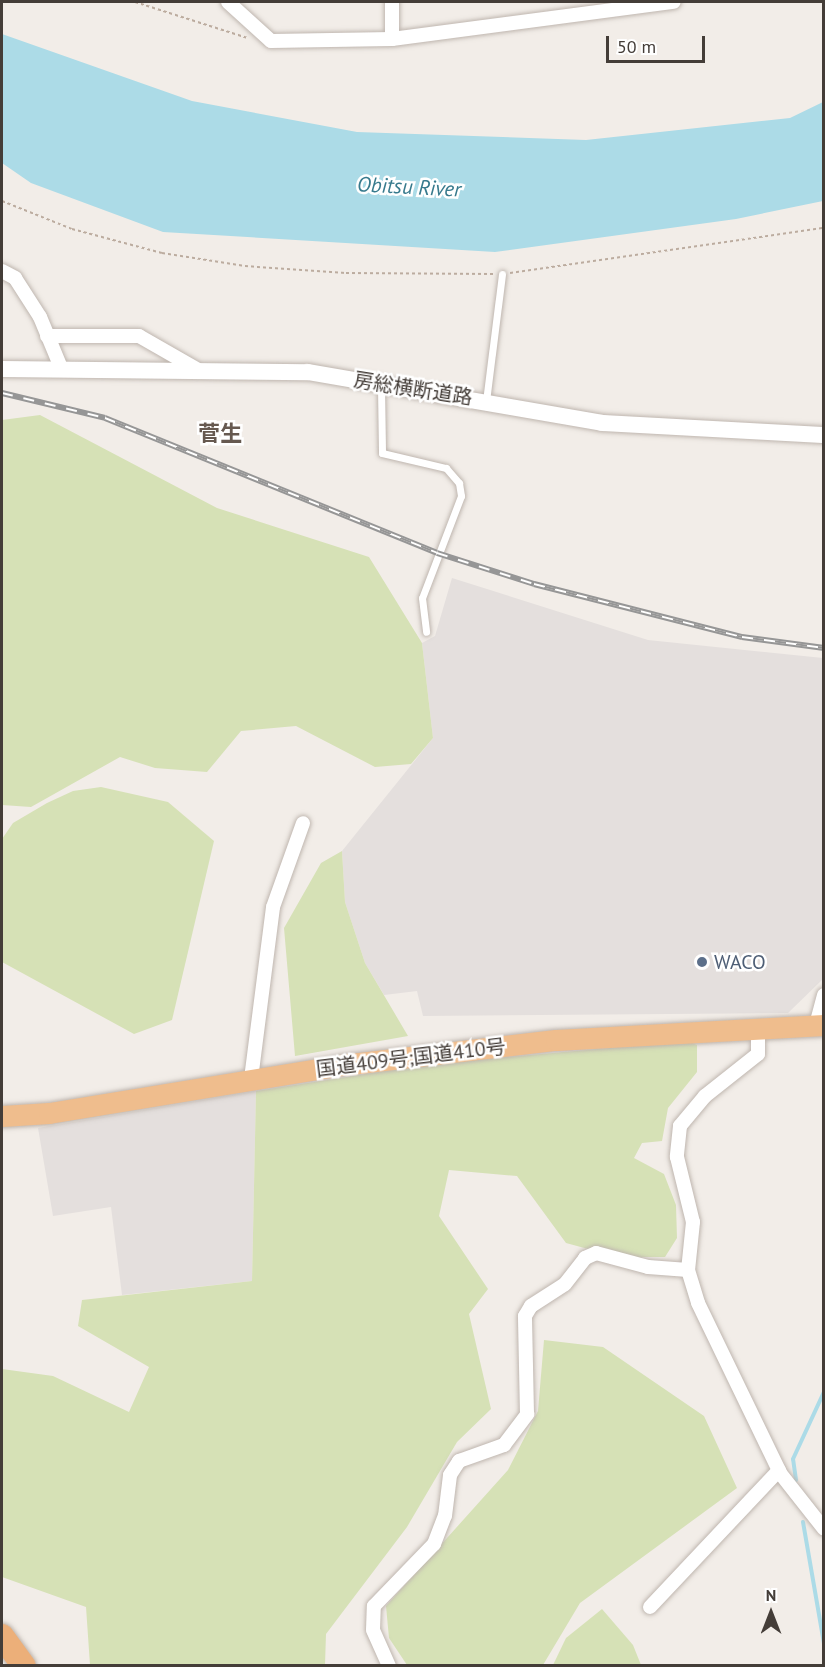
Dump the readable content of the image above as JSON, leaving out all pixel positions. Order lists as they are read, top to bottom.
{
  "streets": {
    "highway": ["国道409号;国道410号"],
    "street": ["房総横断道路"]
  },
  "districts": ["菅生"],
  "water": ["Obitsu River"],
  "places": ["WACO"],
  "scale_bar": "50 m",
  "north": "top"
}
